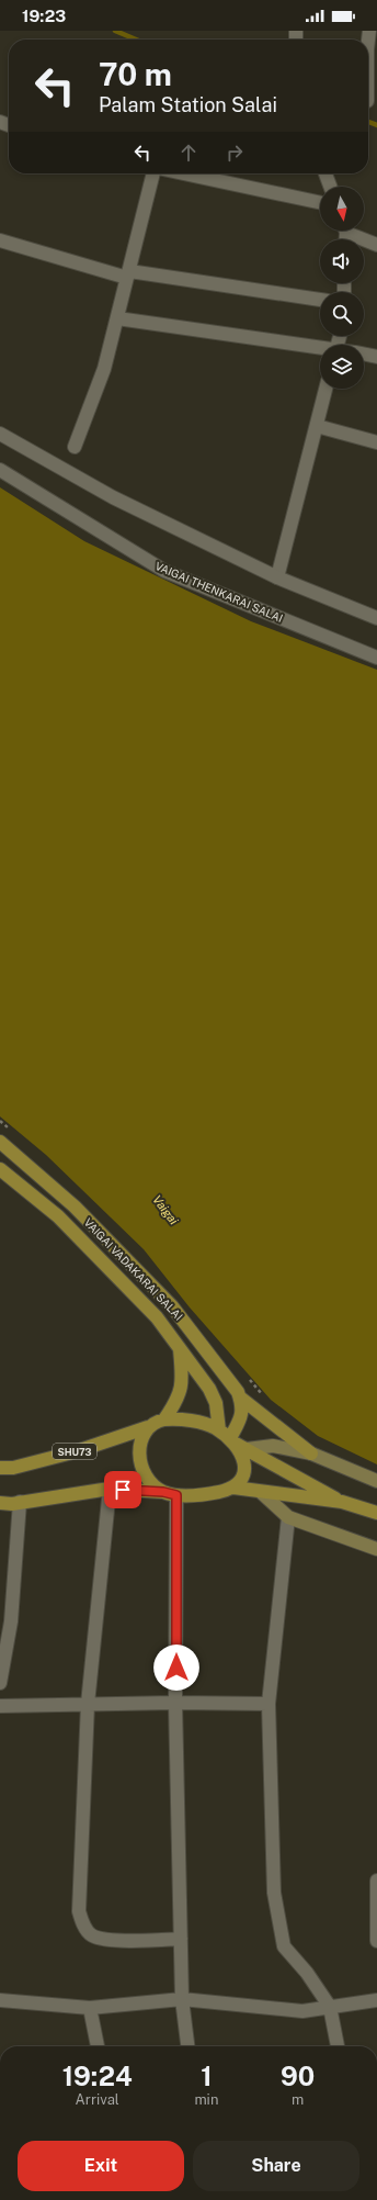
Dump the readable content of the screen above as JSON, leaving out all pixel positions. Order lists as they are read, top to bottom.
{
  "streets": {
    "main road": ["VAIGAI VADAKARAI SALAI", "SHU73"],
    "street": ["VAIGAI THENKARAI SALAI"]
  },
  "crossings": [
    ["VAIGAI VADAKARAI SALAI", "SHU73"]
  ],
  "water": ["Vaigai"],
  "north": "bottom",
  "page": {
    "status": "19:23",
    "turn": ["70 m", "Palam Station Salai"],
    "eta": [
      "19:24",
      "Arrival",
      "1",
      "min",
      "90",
      "m"
    ],
    "buttons": ["Exit", "Share"]
  }
}
